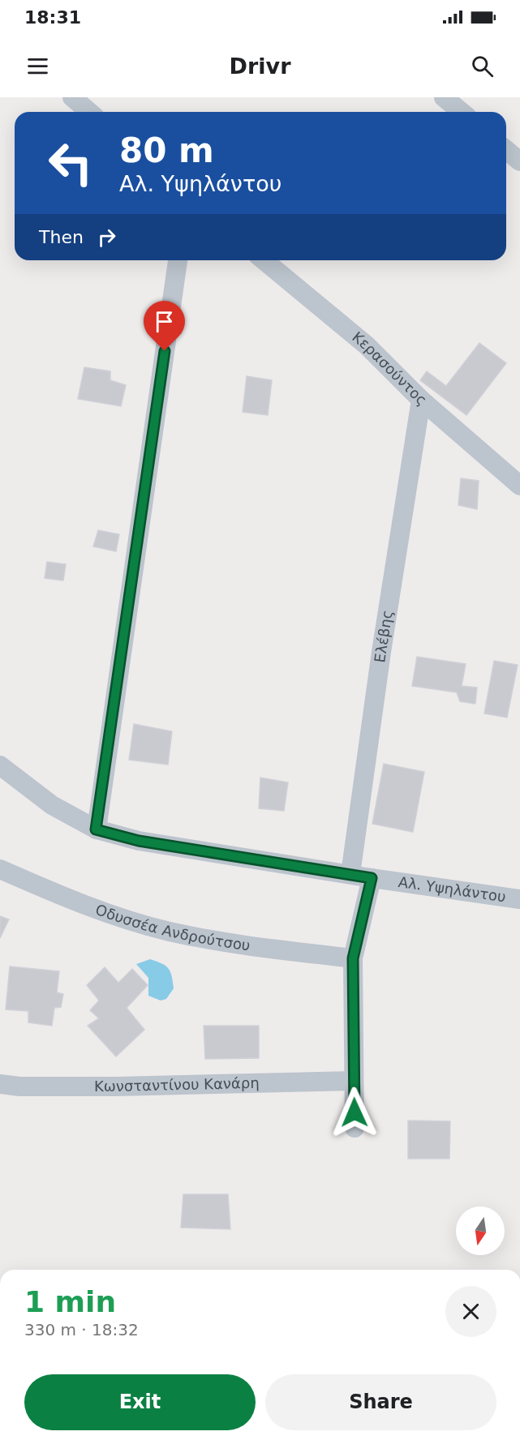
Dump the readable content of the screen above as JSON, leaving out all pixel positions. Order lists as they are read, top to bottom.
{
  "streets": {
    "street": [
      "Κερασούντος",
      "Ελέβης",
      "Αλ. Υψηλάντου",
      "Οδυσσέα Ανδρούτσου",
      "Κωνσταντίνου Κανάρη"
    ]
  },
  "crossings": [
    ["Κερασούντος", "Ελέβης"],
    ["Ελέβης", "Αλ. Υψηλάντου"]
  ],
  "north": "bottom",
  "page": {
    "status": "18:31",
    "header": "Drivr",
    "turn": ["80 m", "Αλ. Υψηλάντου"],
    "then": "Then",
    "heading": ["1 min", "330 m · 18:32"],
    "buttons": ["Exit", "Share"]
  }
}
